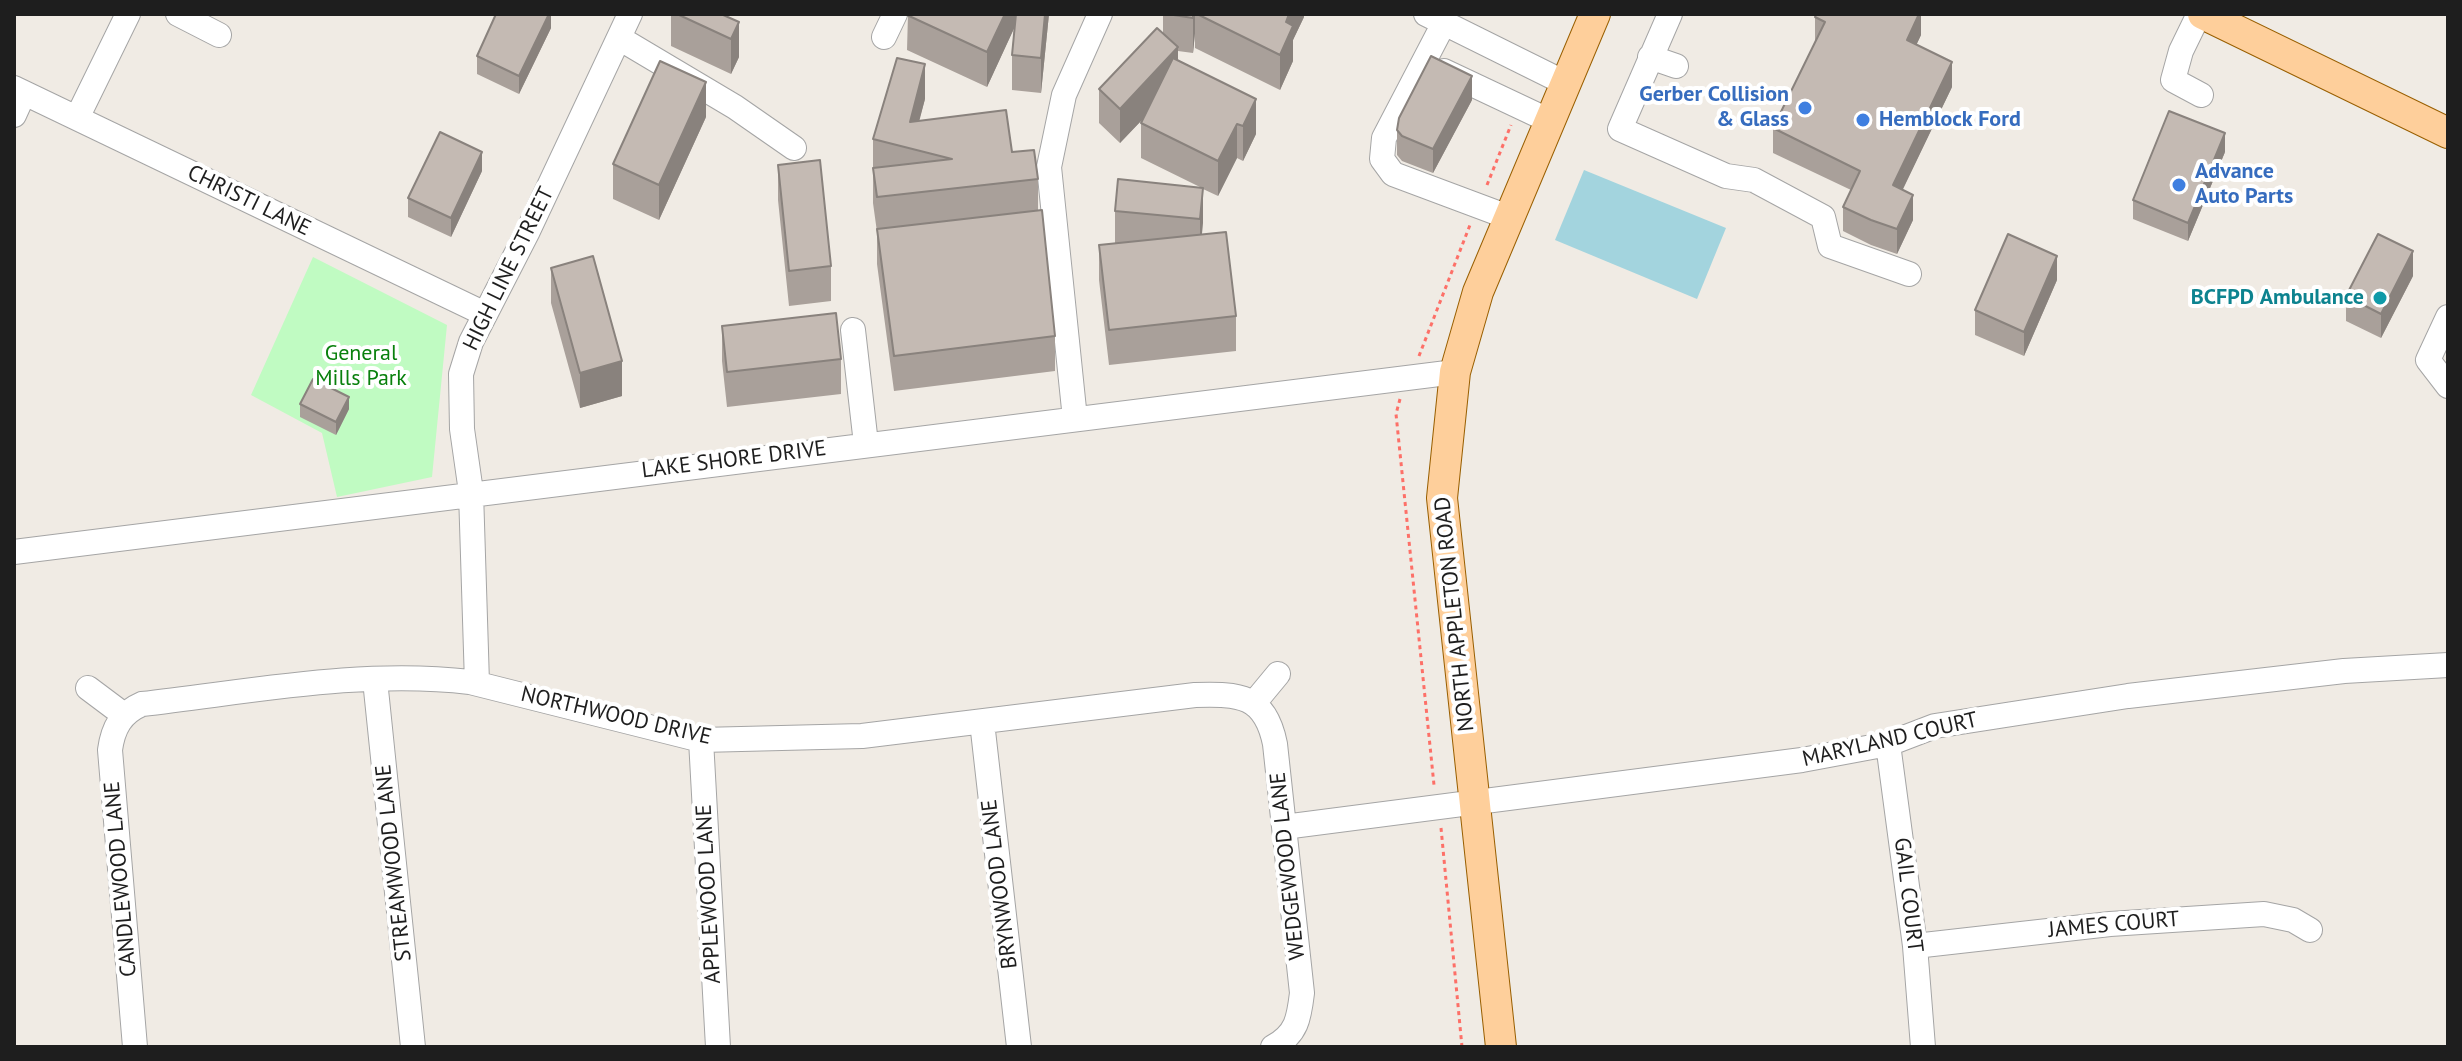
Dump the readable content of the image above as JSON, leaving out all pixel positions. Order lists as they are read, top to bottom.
{
  "streets": {
    "main road": ["NORTH APPLETON ROAD"],
    "street": [
      "CHRISTI LANE",
      "HIGH LINE STREET",
      "LAKE SHORE DRIVE",
      "NORTHWOOD DRIVE",
      "MARYLAND COURT",
      "STREAMWOOD LANE",
      "WEDGEWOOD LANE",
      "CANDLEWOOD LANE",
      "BRYNWOOD LANE",
      "APPLEWOOD LANE",
      "GAIL COURT",
      "JAMES COURT"
    ]
  },
  "crossings": [
    ["CHRISTI LANE", "HIGH LINE STREET"],
    ["HIGH LINE STREET", "LAKE SHORE DRIVE"],
    ["HIGH LINE STREET", "NORTHWOOD DRIVE"],
    ["LAKE SHORE DRIVE", "NORTH APPLETON ROAD"],
    ["NORTH APPLETON ROAD", "MARYLAND COURT"],
    ["NORTHWOOD DRIVE", "STREAMWOOD LANE"],
    ["NORTHWOOD DRIVE", "WEDGEWOOD LANE"],
    ["NORTHWOOD DRIVE", "CANDLEWOOD LANE"],
    ["NORTHWOOD DRIVE", "BRYNWOOD LANE"],
    ["NORTHWOOD DRIVE", "APPLEWOOD LANE"],
    ["MARYLAND COURT", "WEDGEWOOD LANE"],
    ["MARYLAND COURT", "GAIL COURT"],
    ["GAIL COURT", "JAMES COURT"]
  ],
  "parks": ["General Mills Park"],
  "places": [
    "Gerber Collision & Glass",
    "Hemblock Ford",
    "Advance Auto Parts",
    "BCFPD Ambulance"
  ]
}
